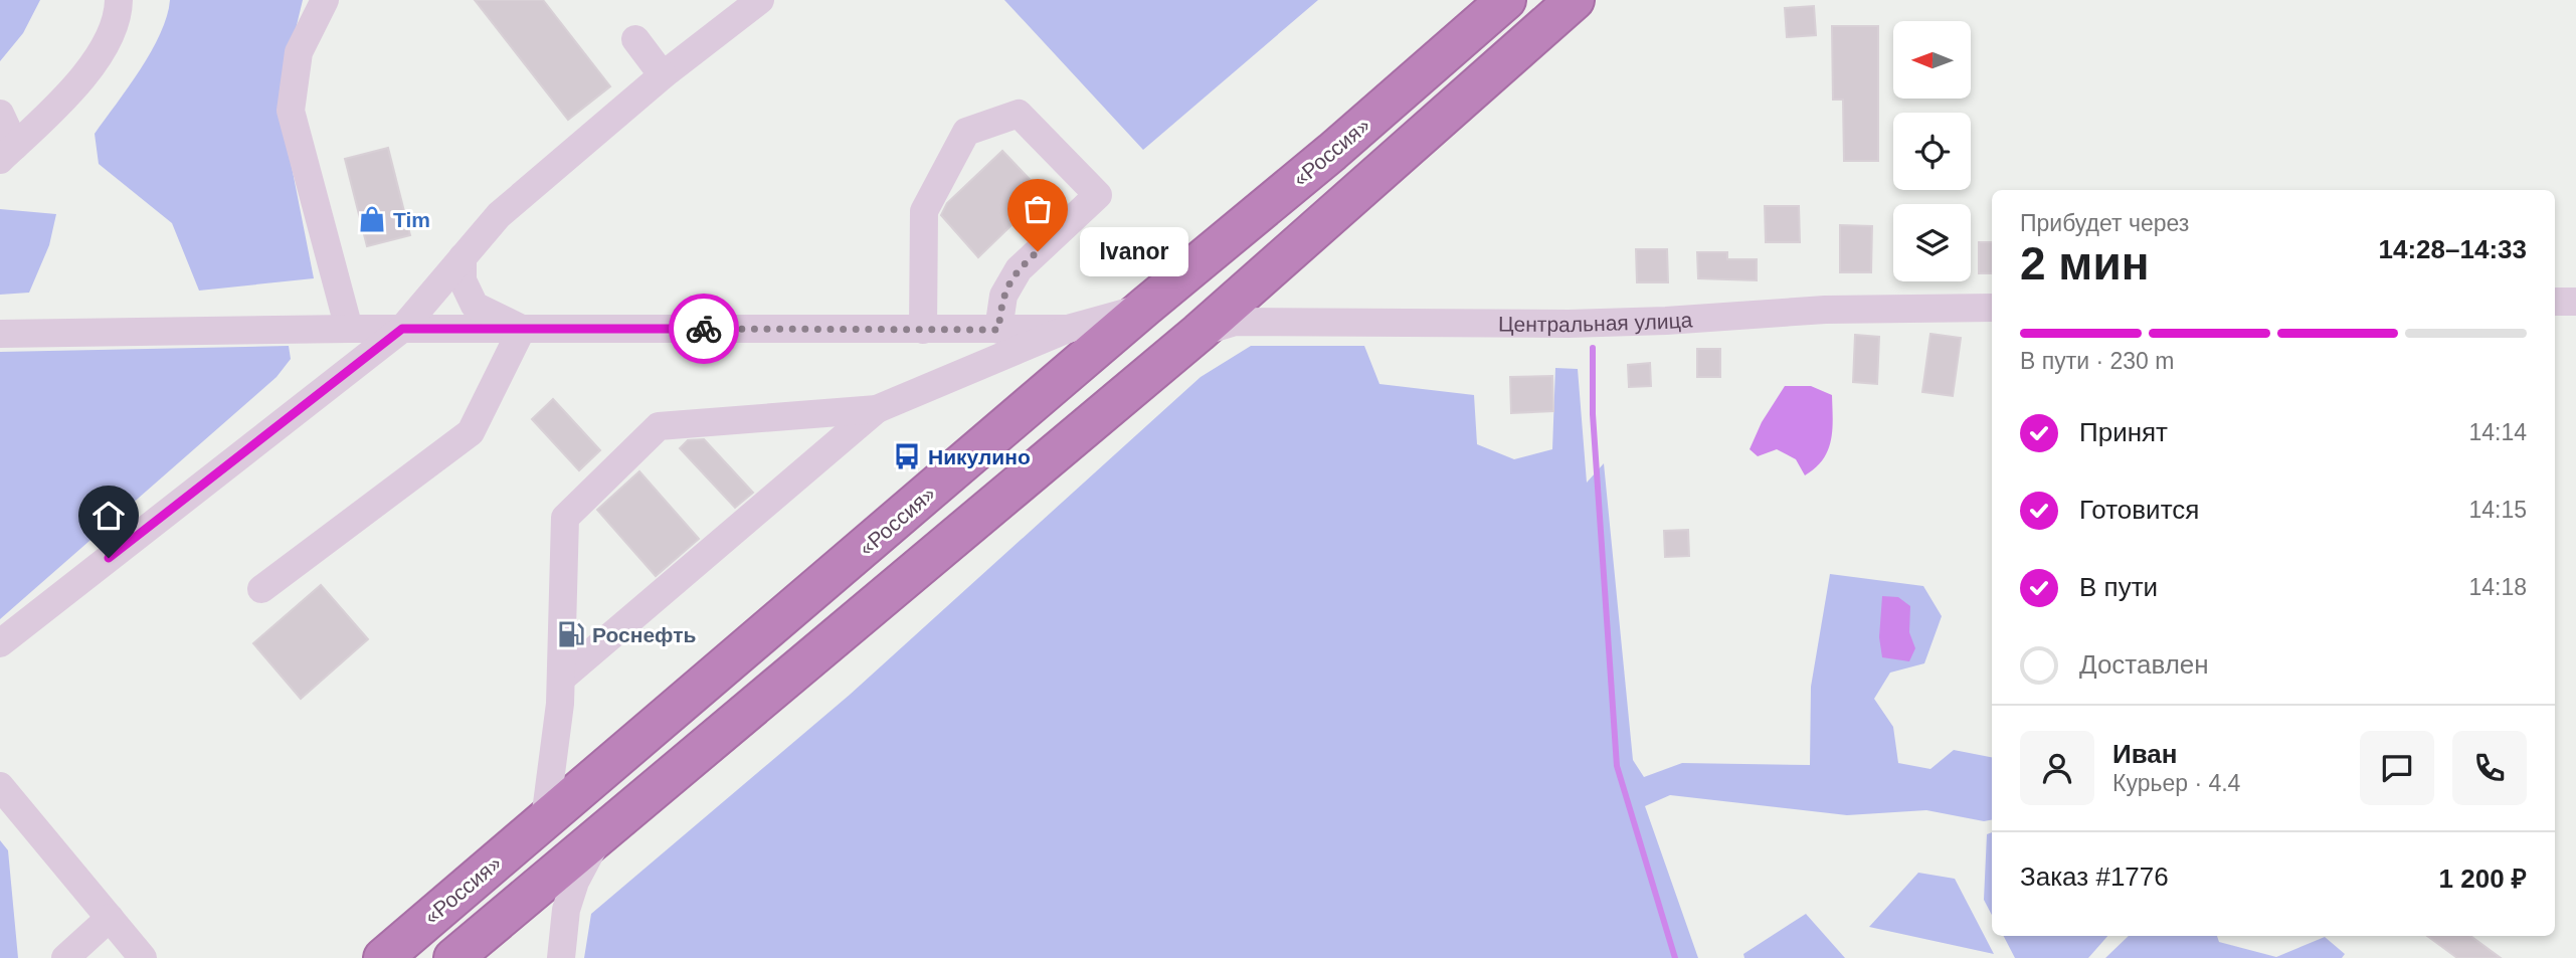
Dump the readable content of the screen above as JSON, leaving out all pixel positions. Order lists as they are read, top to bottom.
{
  "streets": {
    "highway": ["«Россия»"],
    "street": ["Центральная улица"]
  },
  "places": {
    "shop": ["Tim"],
    "other": ["Ivanor"],
    "bus stop": ["Никулино"],
    "fuel station": ["Роснефть"]
  },
  "north": "left",
  "page": {
    "heading": ["2 мин", "Прибудет через", "14:28–14:33"],
    "panel": [
      "Иван",
      "Курьер · 4.4",
      "Заказ #1776",
      "1 200 ₽"
    ],
    "bubble": "Ivanor",
    "bar": "В пути · 230 m",
    "list": [
      ["Принят", "14:14"],
      ["Готовится", "14:15"],
      ["В пути", "14:18"],
      "Доставлен"
    ]
  }
}
